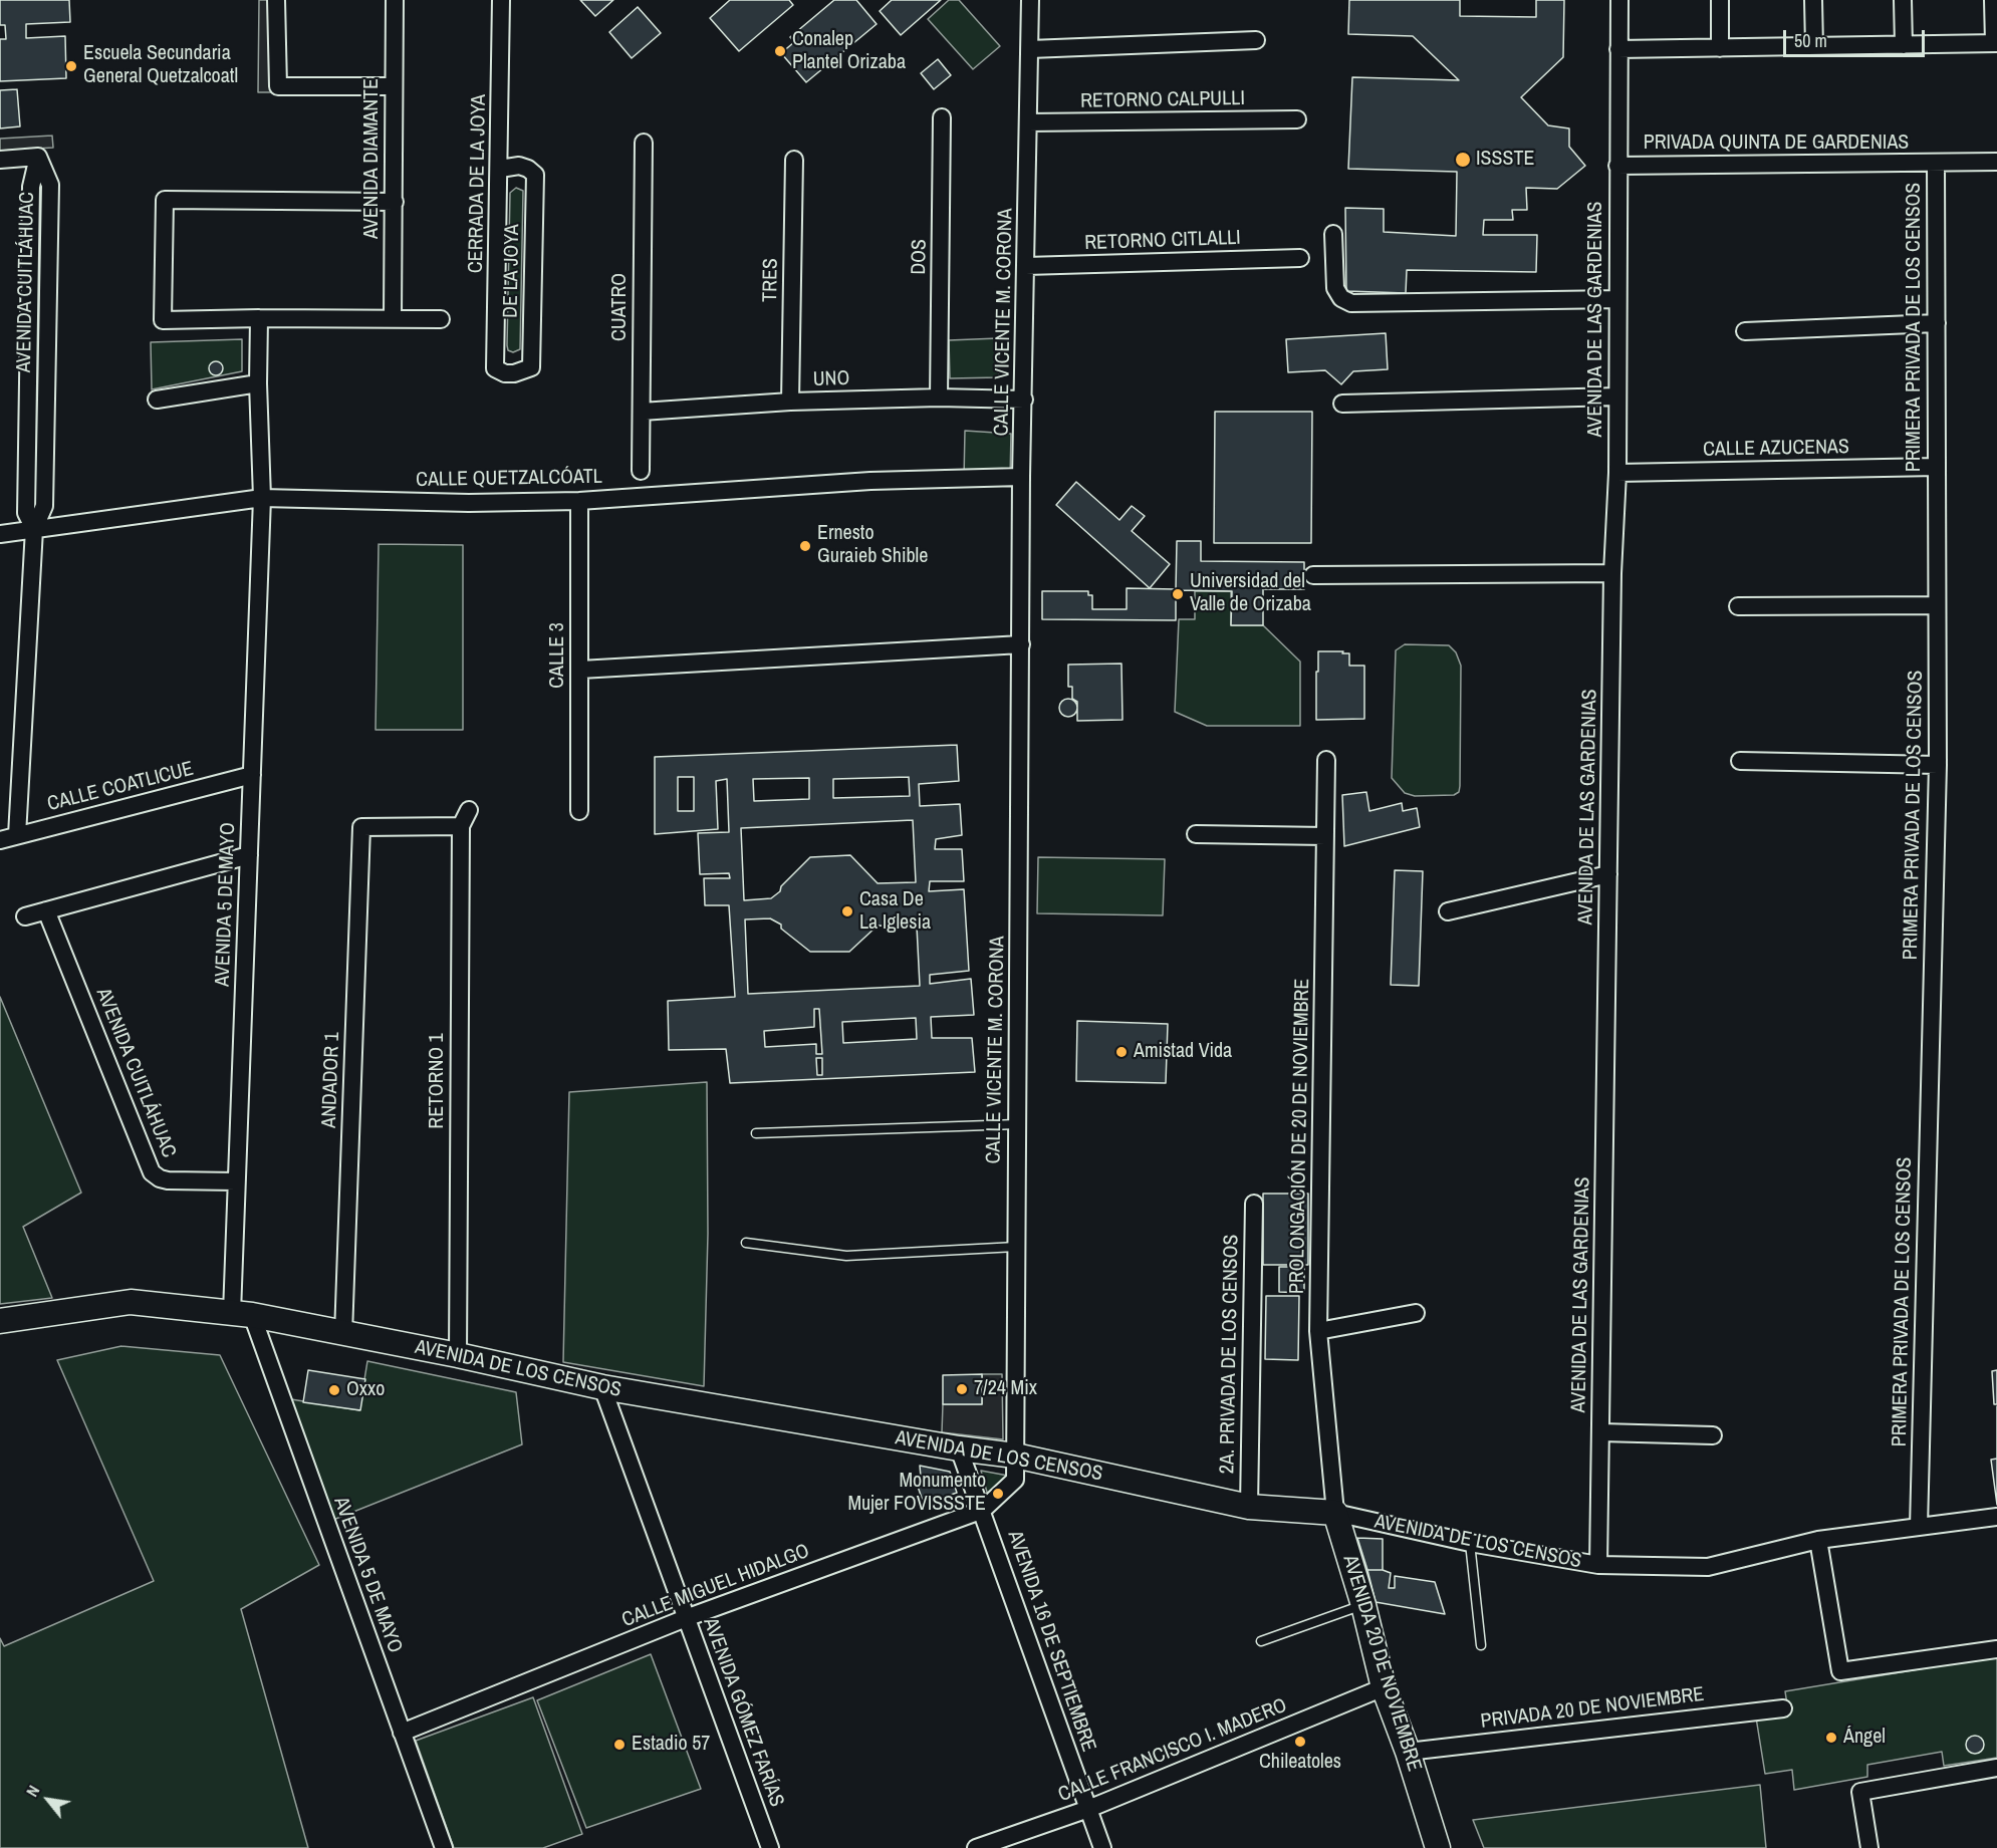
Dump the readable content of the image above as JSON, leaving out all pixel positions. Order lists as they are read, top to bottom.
{
  "streets": {
    "street": [
      "RETORNO CALPULLI",
      "PRIVADA QUINTA DE GARDENIAS",
      "AVENIDA DIAMANTE",
      "CERRADA DE LA JOYA",
      "RETORNO CITLALLI",
      "DOS",
      "DE LA JOYA",
      "TRES",
      "AVENIDA CUITLÁHUAC",
      "CUATRO",
      "AVENIDA DE LAS GARDENIAS",
      "CALLE VICENTE M. CORONA",
      "PRIMERA PRIVADA DE LOS CENSOS",
      "UNO",
      "CALLE AZUCENAS",
      "CALLE QUETZALCÓATL",
      "CALLE 3",
      "CALLE COATLICUE",
      "AVENIDA 5 DE MAYO",
      "ANDADOR 1",
      "RETORNO 1",
      "PROLONGACIÓN DE 20 DE NOVIEMBRE",
      "2A. PRIVADA DE LOS CENSOS",
      "AVENIDA DE LOS CENSOS",
      "CALLE MIGUEL HIDALGO",
      "AVENIDA 16 DE SEPTIEMBRE",
      "AVENIDA 20 DE NOVIEMBRE",
      "PRIVADA 20 DE NOVIEMBRE",
      "AVENIDA GÓMEZ FARÍAS",
      "CALLE FRANCISCO I. MADERO"
    ]
  },
  "crossings": [
    ["RETORNO CALPULLI", "CALLE VICENTE M. CORONA"],
    ["PRIVADA QUINTA DE GARDENIAS", "AVENIDA DE LAS GARDENIAS"],
    ["PRIVADA QUINTA DE GARDENIAS", "PRIMERA PRIVADA DE LOS CENSOS"],
    ["CERRADA DE LA JOYA", "DE LA JOYA"],
    ["RETORNO CITLALLI", "CALLE VICENTE M. CORONA"],
    ["DOS", "UNO"],
    ["TRES", "UNO"],
    ["AVENIDA CUITLÁHUAC", "CALLE QUETZALCÓATL"],
    ["AVENIDA CUITLÁHUAC", "CALLE COATLICUE"],
    ["AVENIDA CUITLÁHUAC", "AVENIDA 5 DE MAYO"],
    ["CUATRO", "UNO"],
    ["AVENIDA DE LAS GARDENIAS", "CALLE AZUCENAS"],
    ["AVENIDA DE LAS GARDENIAS", "AVENIDA DE LOS CENSOS"],
    ["CALLE VICENTE M. CORONA", "UNO"],
    ["CALLE VICENTE M. CORONA", "CALLE QUETZALCÓATL"],
    ["CALLE VICENTE M. CORONA", "AVENIDA DE LOS CENSOS"],
    ["CALLE VICENTE M. CORONA", "CALLE MIGUEL HIDALGO"],
    ["PRIMERA PRIVADA DE LOS CENSOS", "CALLE AZUCENAS"],
    ["PRIMERA PRIVADA DE LOS CENSOS", "AVENIDA DE LOS CENSOS"],
    ["CALLE QUETZALCÓATL", "CALLE 3"],
    ["CALLE QUETZALCÓATL", "AVENIDA 5 DE MAYO"],
    ["CALLE COATLICUE", "AVENIDA 5 DE MAYO"],
    ["AVENIDA 5 DE MAYO", "AVENIDA DE LOS CENSOS"],
    ["AVENIDA 5 DE MAYO", "CALLE MIGUEL HIDALGO"],
    ["ANDADOR 1", "RETORNO 1"],
    ["ANDADOR 1", "AVENIDA DE LOS CENSOS"],
    ["RETORNO 1", "AVENIDA DE LOS CENSOS"],
    ["PROLONGACIÓN DE 20 DE NOVIEMBRE", "AVENIDA DE LOS CENSOS"],
    ["PROLONGACIÓN DE 20 DE NOVIEMBRE", "AVENIDA 20 DE NOVIEMBRE"],
    ["2A. PRIVADA DE LOS CENSOS", "AVENIDA DE LOS CENSOS"],
    ["AVENIDA DE LOS CENSOS", "CALLE MIGUEL HIDALGO"],
    ["AVENIDA DE LOS CENSOS", "AVENIDA 16 DE SEPTIEMBRE"],
    ["AVENIDA DE LOS CENSOS", "AVENIDA 20 DE NOVIEMBRE"],
    ["AVENIDA DE LOS CENSOS", "AVENIDA GÓMEZ FARÍAS"],
    ["CALLE MIGUEL HIDALGO", "AVENIDA 16 DE SEPTIEMBRE"],
    ["CALLE MIGUEL HIDALGO", "AVENIDA GÓMEZ FARÍAS"],
    ["AVENIDA 16 DE SEPTIEMBRE", "CALLE FRANCISCO I. MADERO"],
    ["AVENIDA 20 DE NOVIEMBRE", "PRIVADA 20 DE NOVIEMBRE"],
    ["AVENIDA 20 DE NOVIEMBRE", "CALLE FRANCISCO I. MADERO"]
  ],
  "places": [
    "Conalep Plantel Orizaba",
    "Escuela Secundaria General Quetzalcoatl",
    "ISSSTE",
    "Ernesto Guraieb Shible",
    "Universidad del Valle de Orizaba",
    "Casa De La Iglesia",
    "Amistad Vida",
    "7/24 Mix",
    "Oxxo",
    "Monumento Mujer FOVISSSTE",
    "Ángel",
    "Chileatoles",
    "Estadio 57"
  ],
  "scale_bar": "50 m",
  "north": "top left"
}
